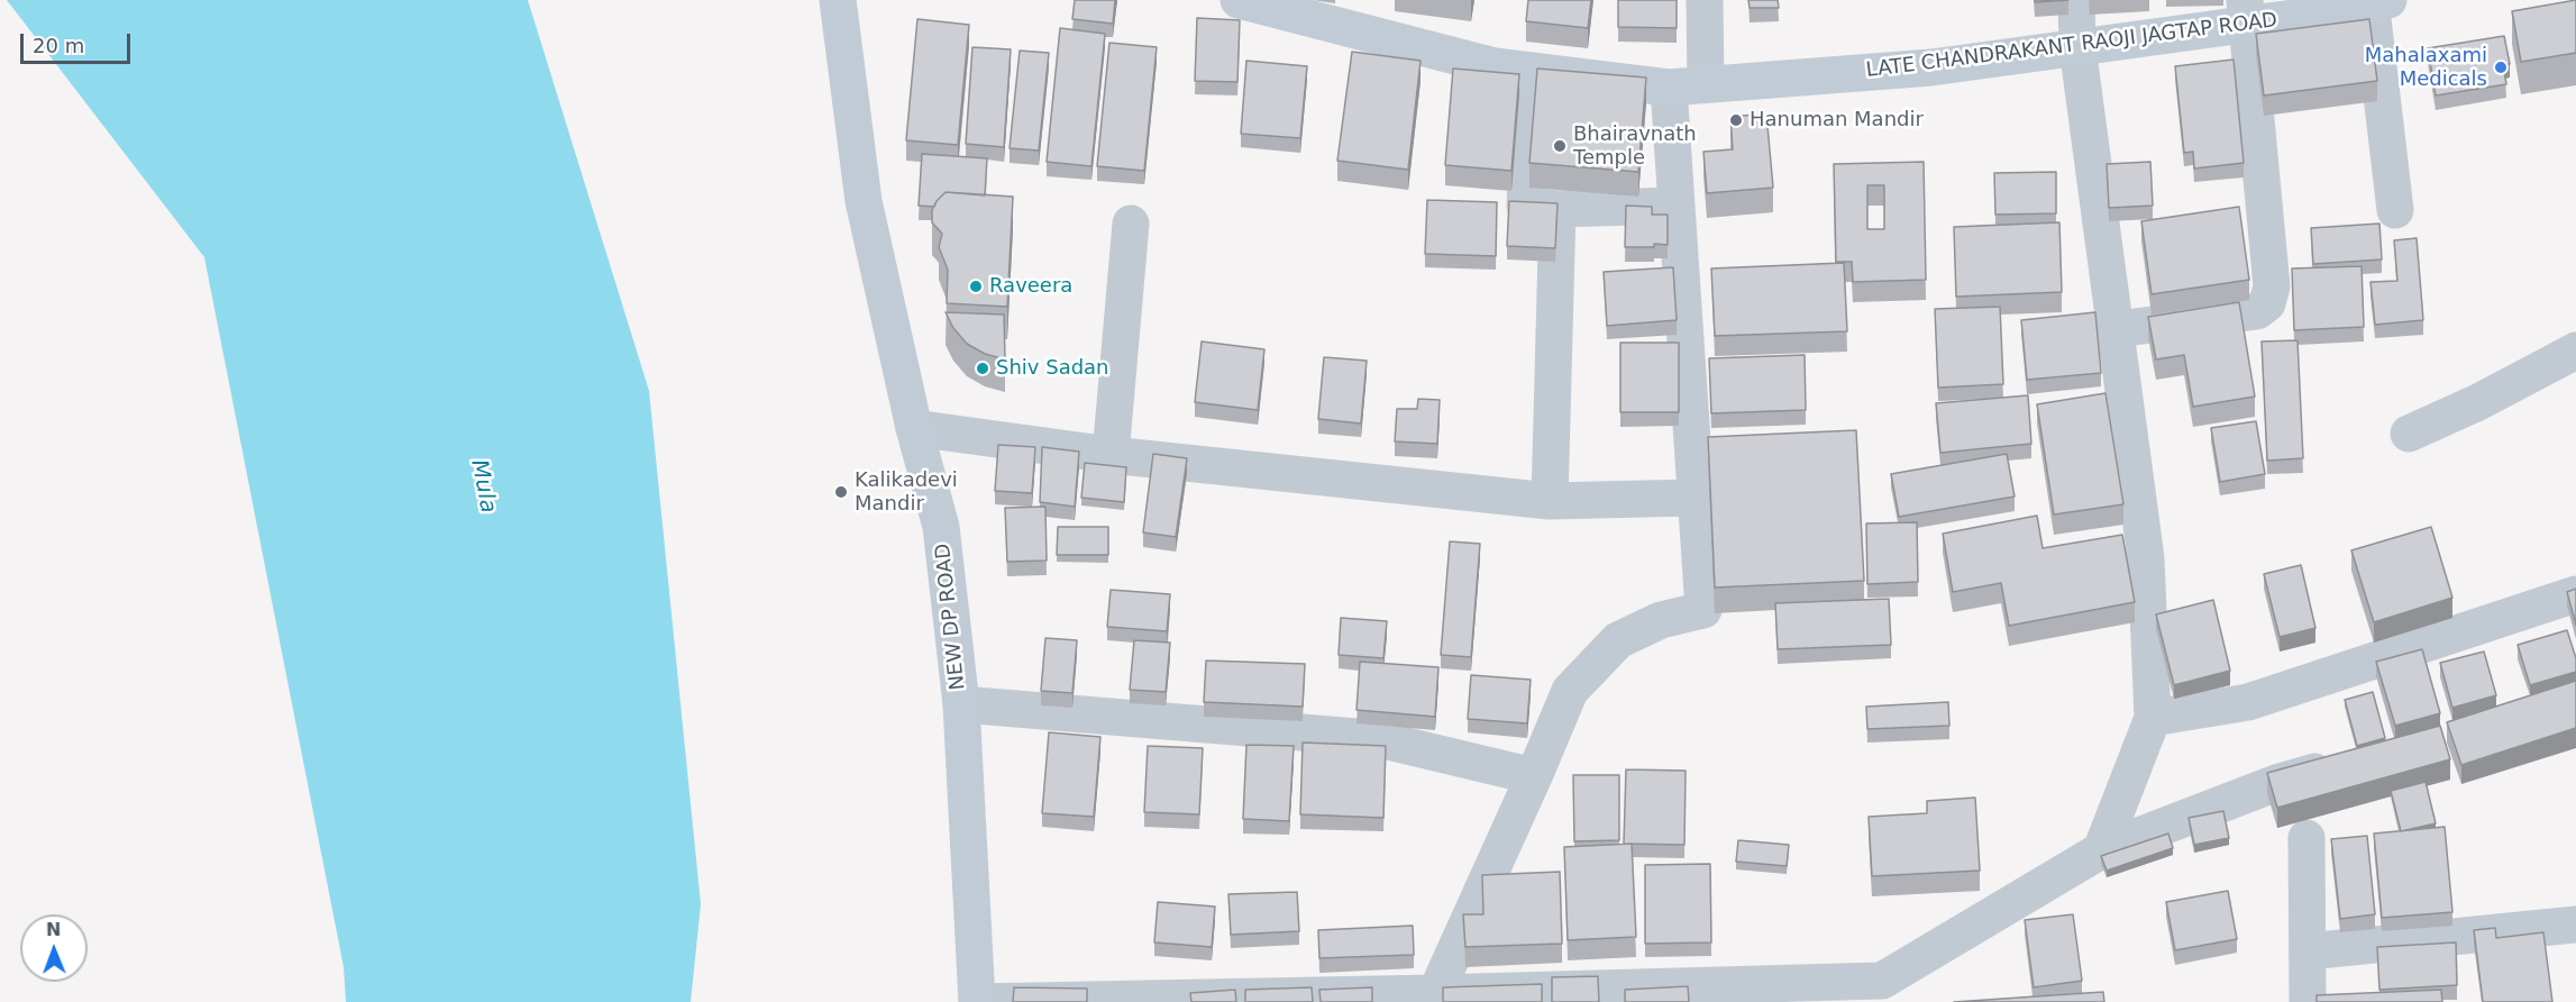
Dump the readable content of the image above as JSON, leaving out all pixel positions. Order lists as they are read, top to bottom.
{
  "streets": {
    "street": ["LATE CHANDRAKANT RAOJI JAGTAP ROAD", "NEW DP ROAD"]
  },
  "water": ["Mula"],
  "places": [
    "Mahalaxami Medicals",
    "Hanuman Mandir",
    "Bhairavnath Temple",
    "Raveera",
    "Shiv Sadan",
    "Kalikadevi Mandir"
  ],
  "scale_bar": "20 m",
  "north": "top"
}
